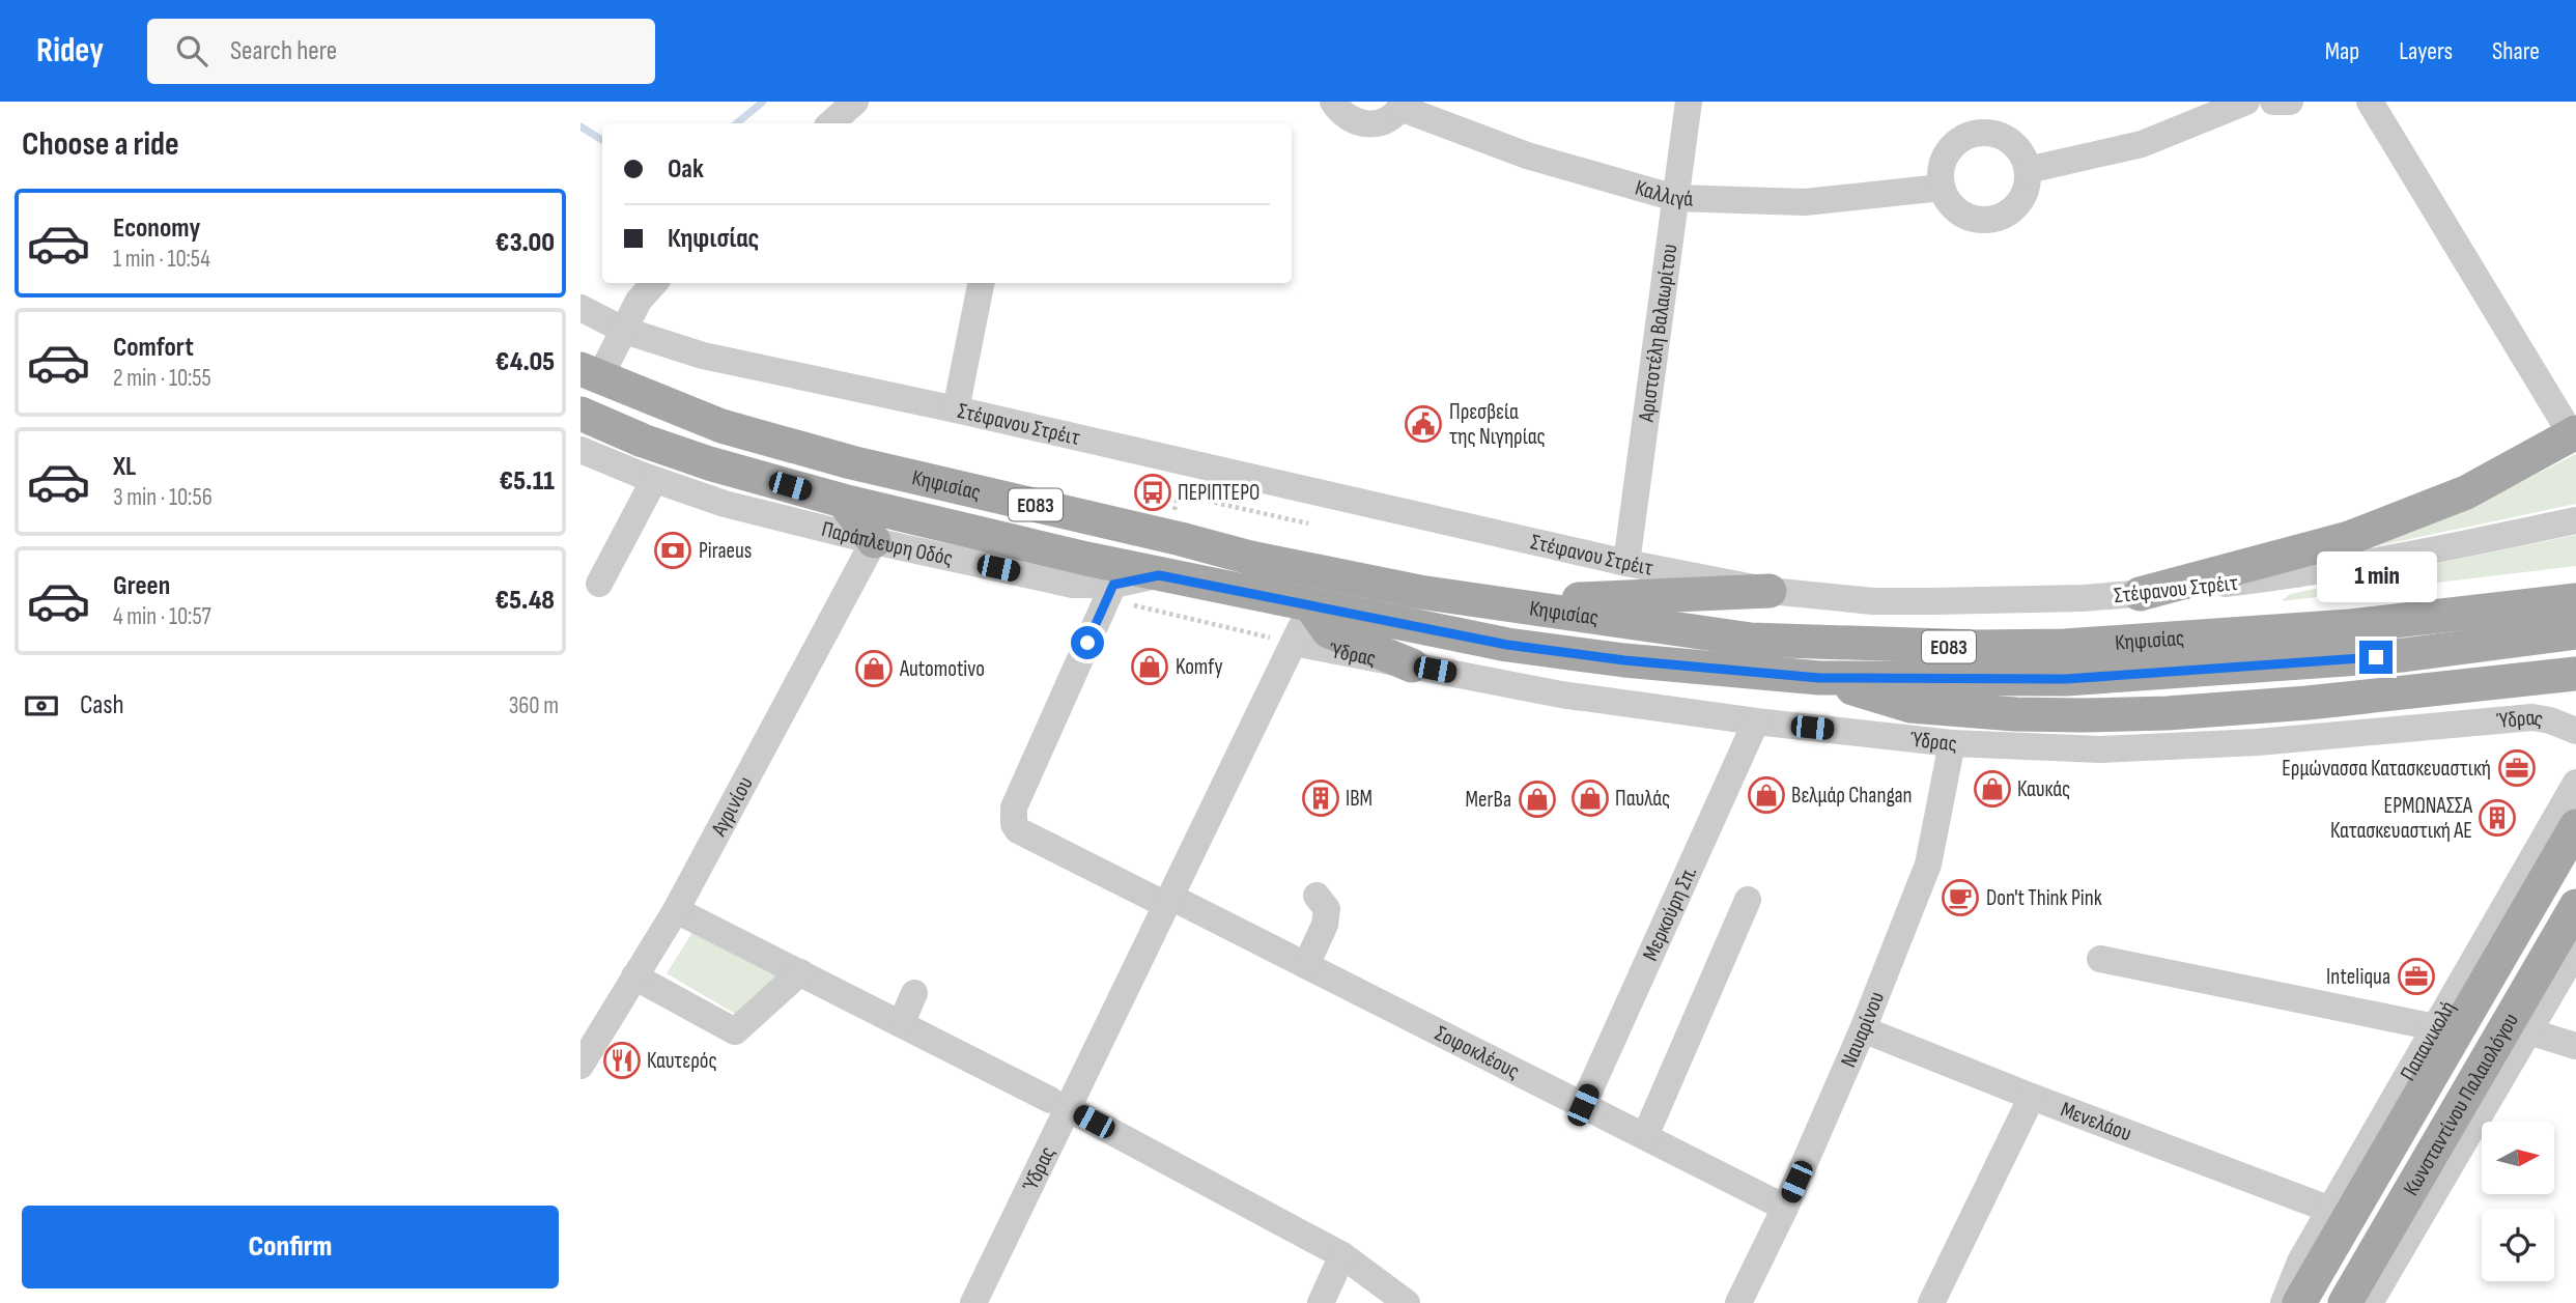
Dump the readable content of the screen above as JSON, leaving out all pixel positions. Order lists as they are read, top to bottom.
{
  "streets": {
    "main road": [
      "Κηφισίας",
      "ΕΟ83",
      "Παπανικολή",
      "Κωνσταντίνου Παλαιολόγου"
    ],
    "street": [
      "Καλλιγά",
      "Αριστοτέλη Βαλαωρίτου",
      "Στέφανου Στρέιτ",
      "Παράπλευρη Οδός",
      "Ύδρας",
      "Αγρινίου",
      "Μερκούρη Σπ.",
      "Ναυαρίνου",
      "Σοφοκλέους",
      "Μενελάου"
    ]
  },
  "crossings": [
    ["Καλλιγά", "Αριστοτέλη Βαλαωρίτου"],
    ["Αριστοτέλη Βαλαωρίτου", "Στέφανου Στρέιτ"],
    ["Κηφισίας", "Παράπλευρη Οδός"],
    ["Κηφισίας", "Ύδρας"],
    ["Παράπλευρη Οδός", "Αγρινίου"],
    ["Παράπλευρη Οδός", "Σοφοκλέους"],
    ["Ύδρας", "Μερκούρη Σπ."],
    ["Ύδρας", "Ναυαρίνου"],
    ["Ύδρας", "Σοφοκλέους"],
    ["Μερκούρη Σπ.", "Σοφοκλέους"],
    ["Ναυαρίνου", "Σοφοκλέους"],
    ["Ναυαρίνου", "Μενελάου"],
    ["Παπανικολή", "Μενελάου"]
  ],
  "places": {
    "public building": ["Πρεσβεία της Νιγηρίας"],
    "bus stop": ["ΠΕΡΙΠΤΕΡΟ"],
    "bank": ["Piraeus"],
    "shop": [
      "Komfy",
      "Automotivo",
      "Καυκάς",
      "Βελμάρ Changan",
      "Παυλάς",
      "MerBa"
    ],
    "office": ["Ερμώνασσα Κατασκευαστική", "Inteliqua"],
    "building": ["IBM", "ΕΡΜΩΝΑΣΣΑ Κατασκευαστική ΑΕ"],
    "cafe": ["Don't Think Pink"],
    "restaurant": ["Καυτερός"]
  },
  "north": "right",
  "page": {
    "header": "Ridey",
    "search": "Search here",
    "nav": ["Map", "Layers", "Share"],
    "heading": "Choose a ride",
    "banner": ["Oak", "Κηφισίας"],
    "list": [
      {
        "name": "Economy",
        "note": "1 min · 10:54",
        "value": "€3.00"
      },
      {
        "name": "Comfort",
        "note": "2 min · 10:55",
        "value": "€4.05"
      },
      {
        "name": "XL",
        "note": "3 min · 10:56",
        "value": "€5.11"
      },
      {
        "name": "Green",
        "note": "4 min · 10:57",
        "value": "€5.48"
      }
    ],
    "bubble": "1 min",
    "pay": ["Cash", "360 m"],
    "buttons": "Confirm"
  }
}
